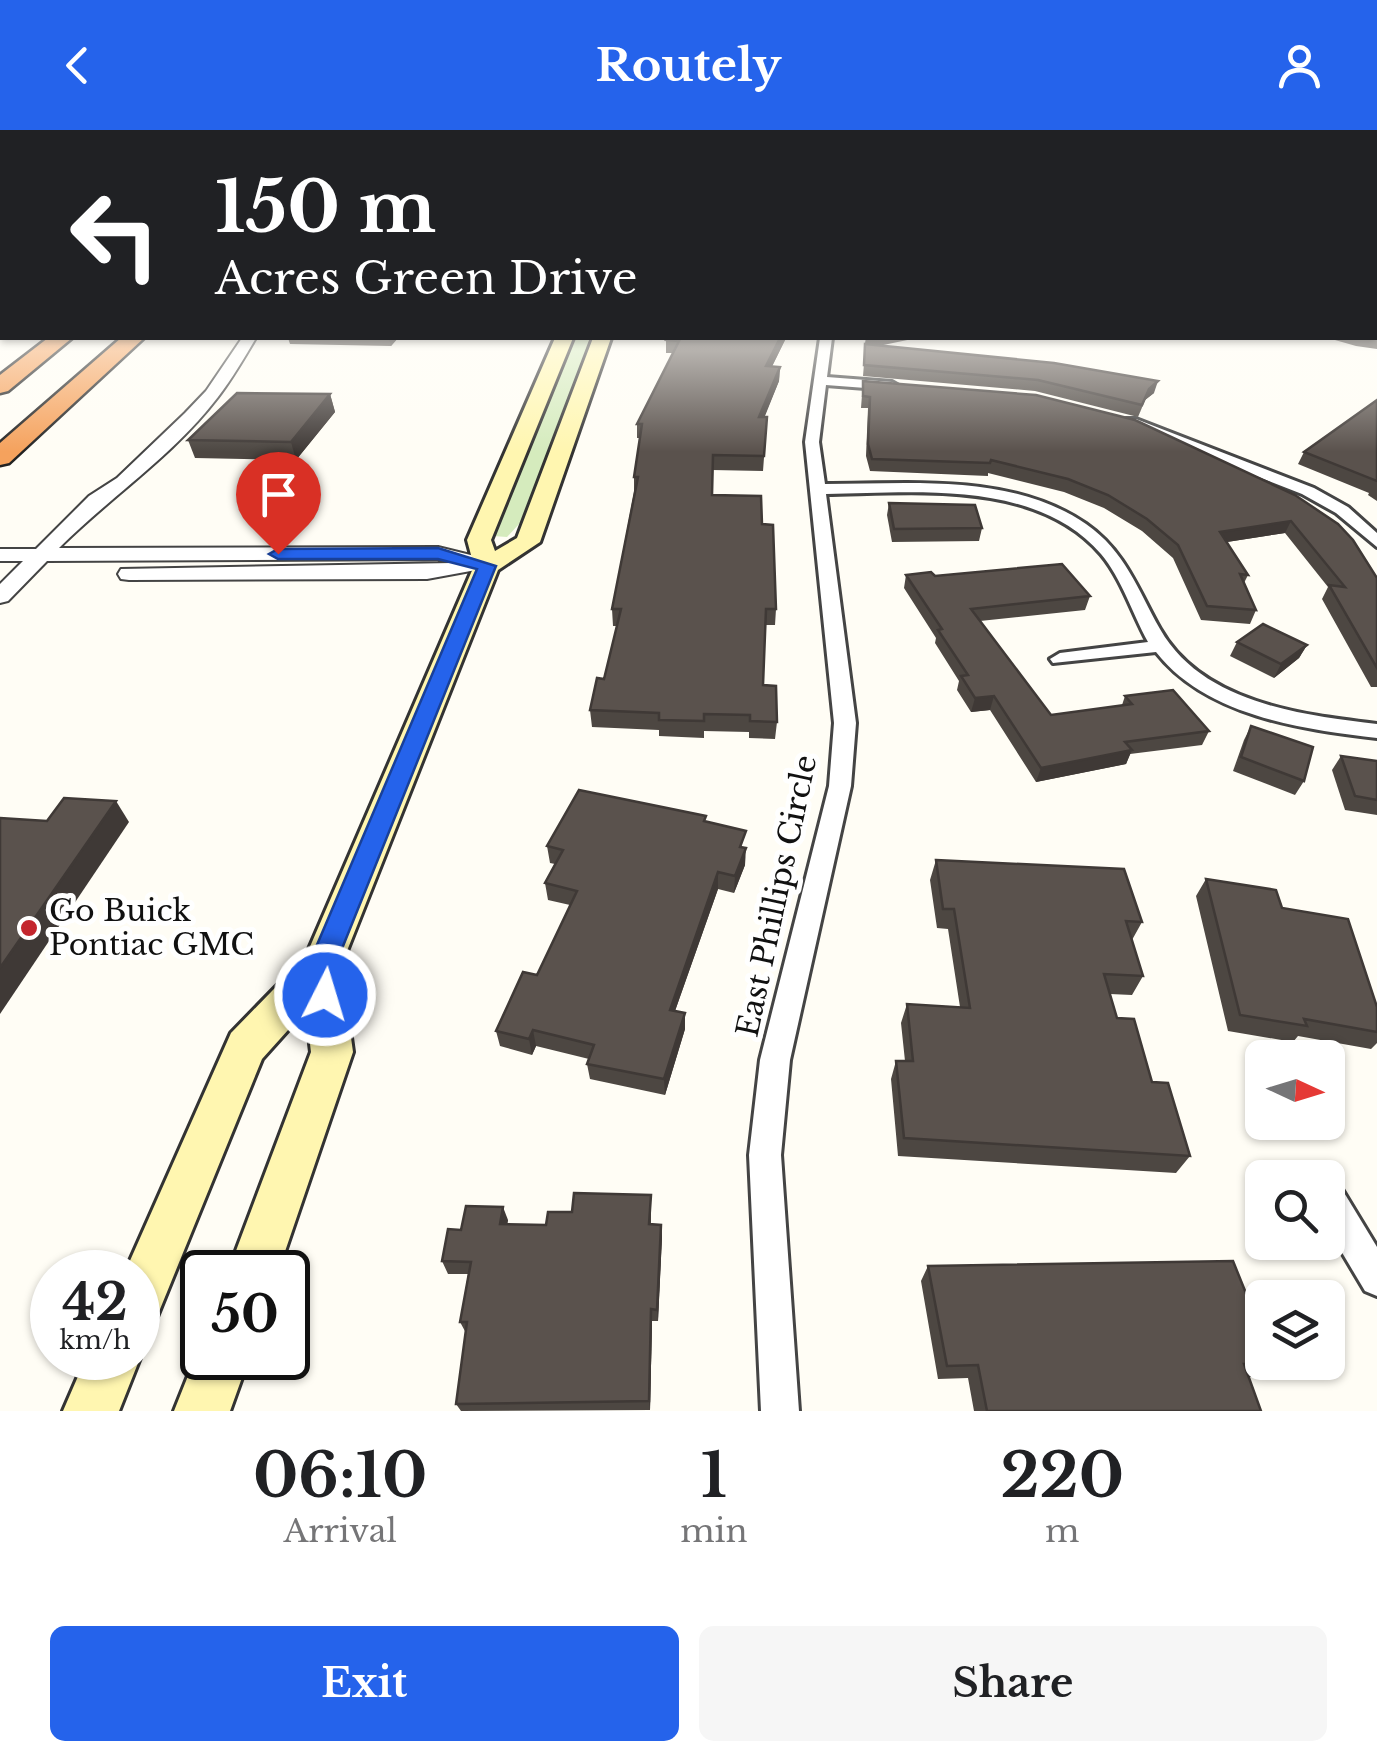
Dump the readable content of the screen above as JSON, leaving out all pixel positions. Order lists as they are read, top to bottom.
{
  "streets": {
    "street": ["East Phillips Circle"]
  },
  "places": ["Go Buick Pontiac GMC"],
  "north": "right",
  "page": {
    "header": "Routely",
    "turn": ["150 m", "Acres Green Drive"],
    "speed": "42 km/h",
    "limit": "50",
    "eta": [
      "06:10",
      "Arrival",
      "1",
      "min",
      "220",
      "m"
    ],
    "buttons": ["Exit", "Share"]
  }
}
